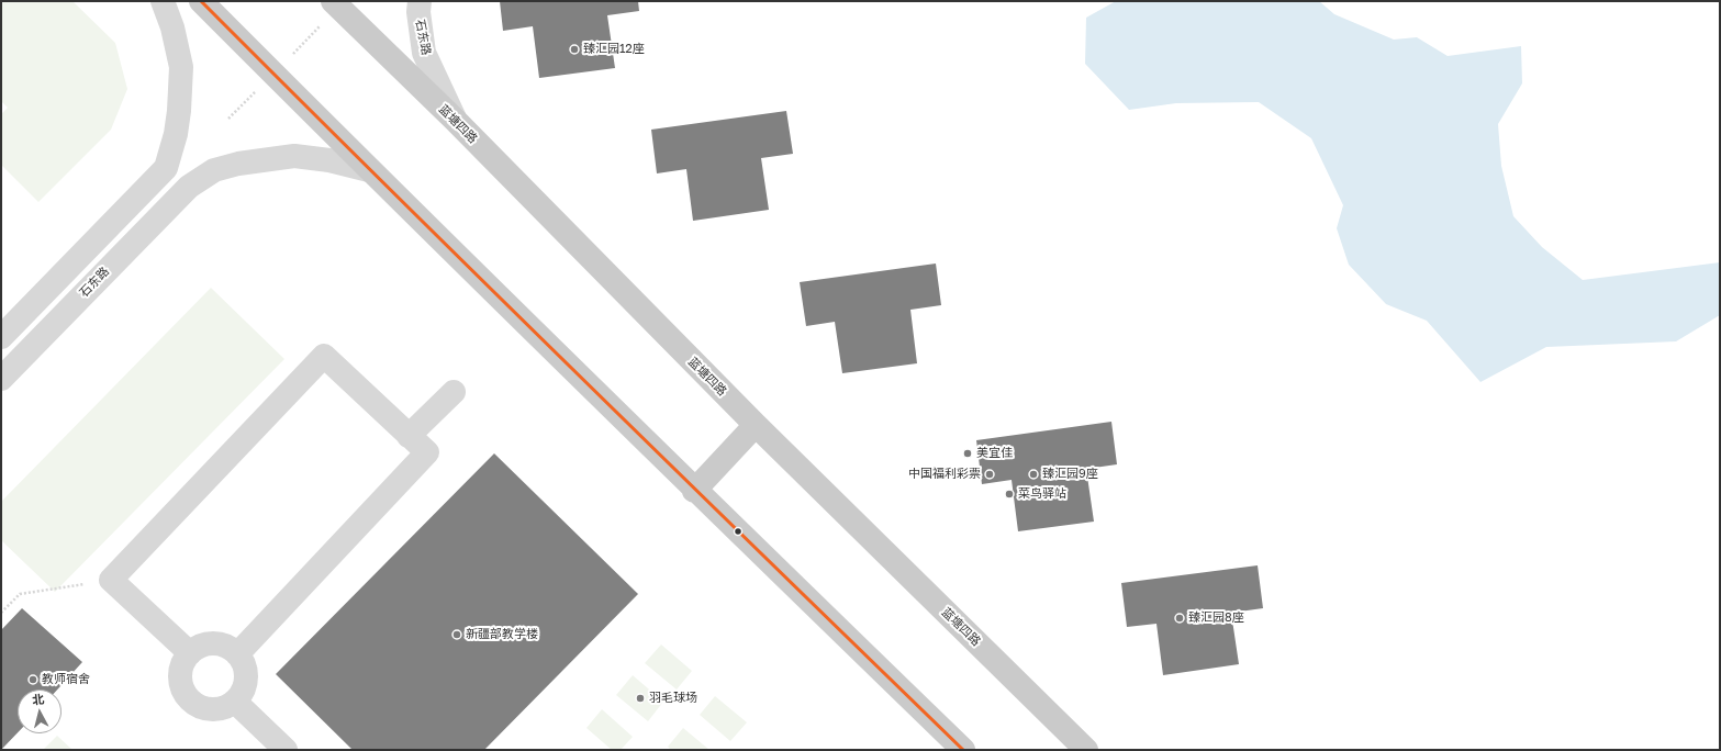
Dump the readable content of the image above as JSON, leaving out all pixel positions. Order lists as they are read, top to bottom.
{
  "streets": {
    "main road": ["蓝塘四路"],
    "street": ["石东路"]
  },
  "crossings": [
    ["石东路", "蓝塘四路"]
  ],
  "places": [
    "臻汇园12座",
    "美宜佳",
    "中国福利彩票",
    "臻汇园9座",
    "菜鸟驿站",
    "臻汇园8座",
    "新疆部教学楼",
    "教师宿舍",
    "羽毛球场"
  ],
  "north": "top"
}
